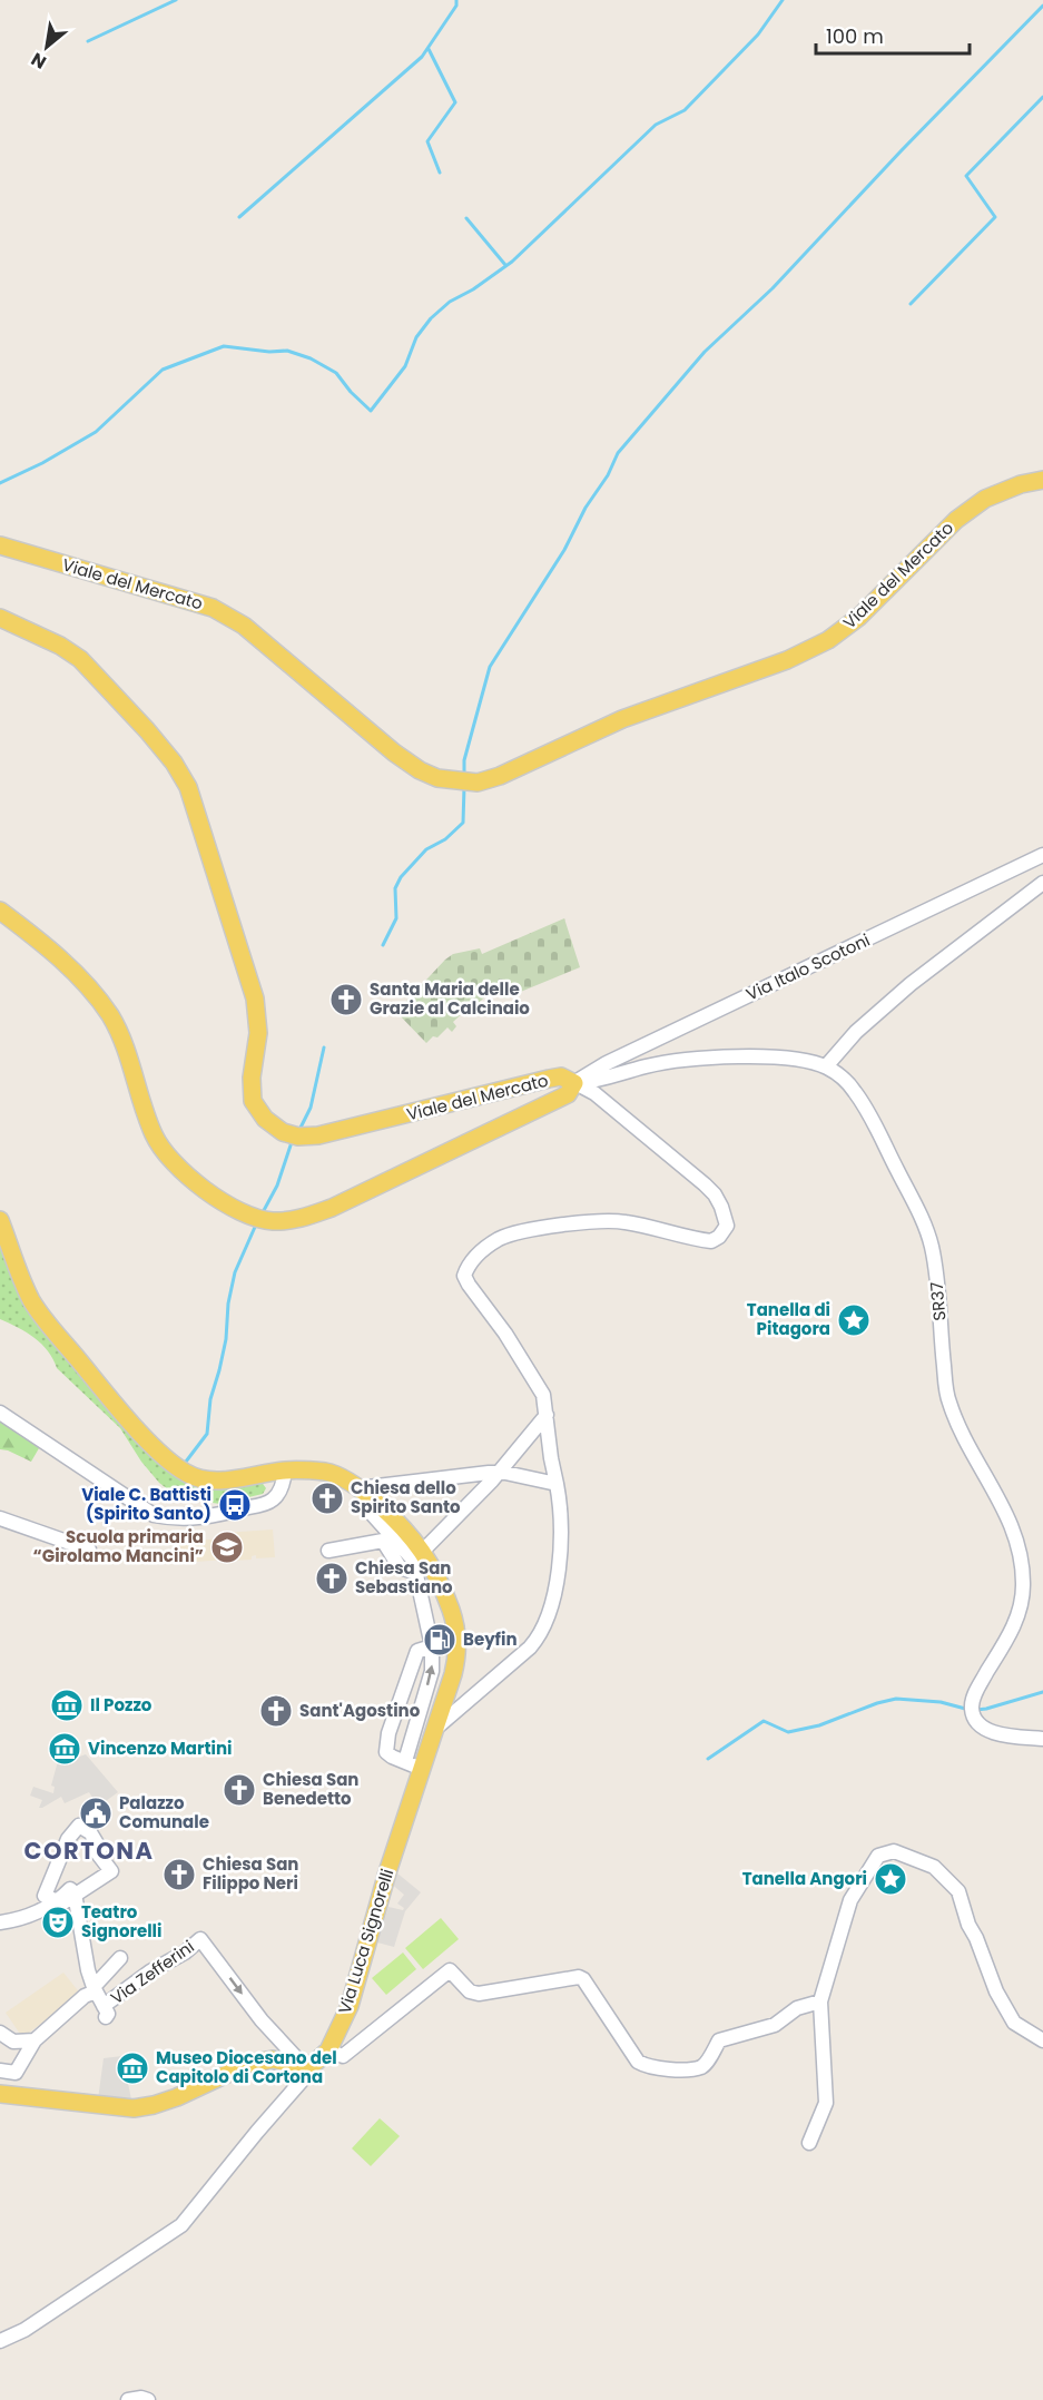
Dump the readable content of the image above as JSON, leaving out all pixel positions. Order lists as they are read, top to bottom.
{
  "streets": {
    "main road": ["Viale del Mercato", "Via Luca Signorelli"],
    "street": ["Via Italo Scotoni", "SR37", "Via Zefferini"]
  },
  "crossings": [
    ["Viale del Mercato", "Via Italo Scotoni"],
    ["Viale del Mercato", "SR37"],
    ["Via Italo Scotoni", "SR37"]
  ],
  "districts": ["CORTONA"],
  "places": {
    "church": [
      "Santa Maria delle Grazie al Calcinaio",
      "Chiesa dello Spirito Santo",
      "Chiesa San Sebastiano",
      "Sant'Agostino",
      "Chiesa San Benedetto",
      "Chiesa San Filippo Neri"
    ],
    "place": ["Tanella di Pitagora", "Tanella Angori"],
    "bus stop": ["Viale C. Battisti (Spirito Santo)"],
    "school or university": ["Scuola primaria “Girolamo Mancini”"],
    "fuel station": ["Beyfin"],
    "museum": ["Il Pozzo", "Vincenzo Martini", "Museo Diocesano del Capitolo di Cortona"],
    "public building": ["Palazzo Comunale"],
    "theatre": ["Teatro Signorelli"]
  },
  "scale_bar": "100 m",
  "north": "bottom left"
}
